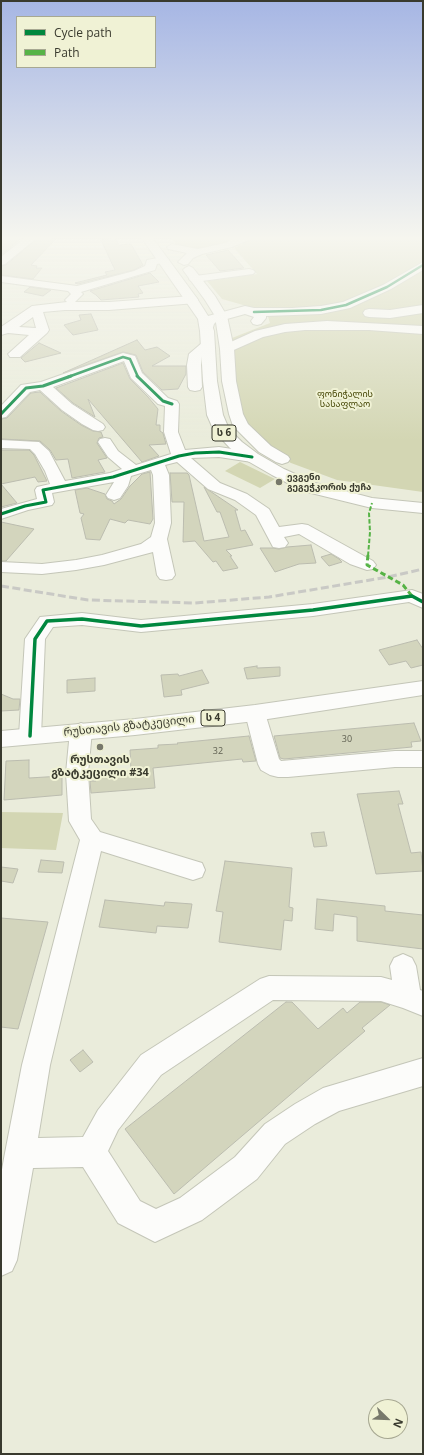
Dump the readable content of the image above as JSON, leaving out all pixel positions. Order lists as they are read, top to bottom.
{
  "streets": {
    "highway": ["ს 6", "ს 4", "რუსთავის გზატკეცილი"]
  },
  "parks": ["ფონიჭალის სასაფლაო"],
  "places": ["ევგენი გეგეჭკორის ქუჩა", "რუსთავის გზატკეცილი #34"],
  "house_numbers": ["30", "32"],
  "legend": ["Cycle path", "Path"],
  "north": "bottom right"
}
